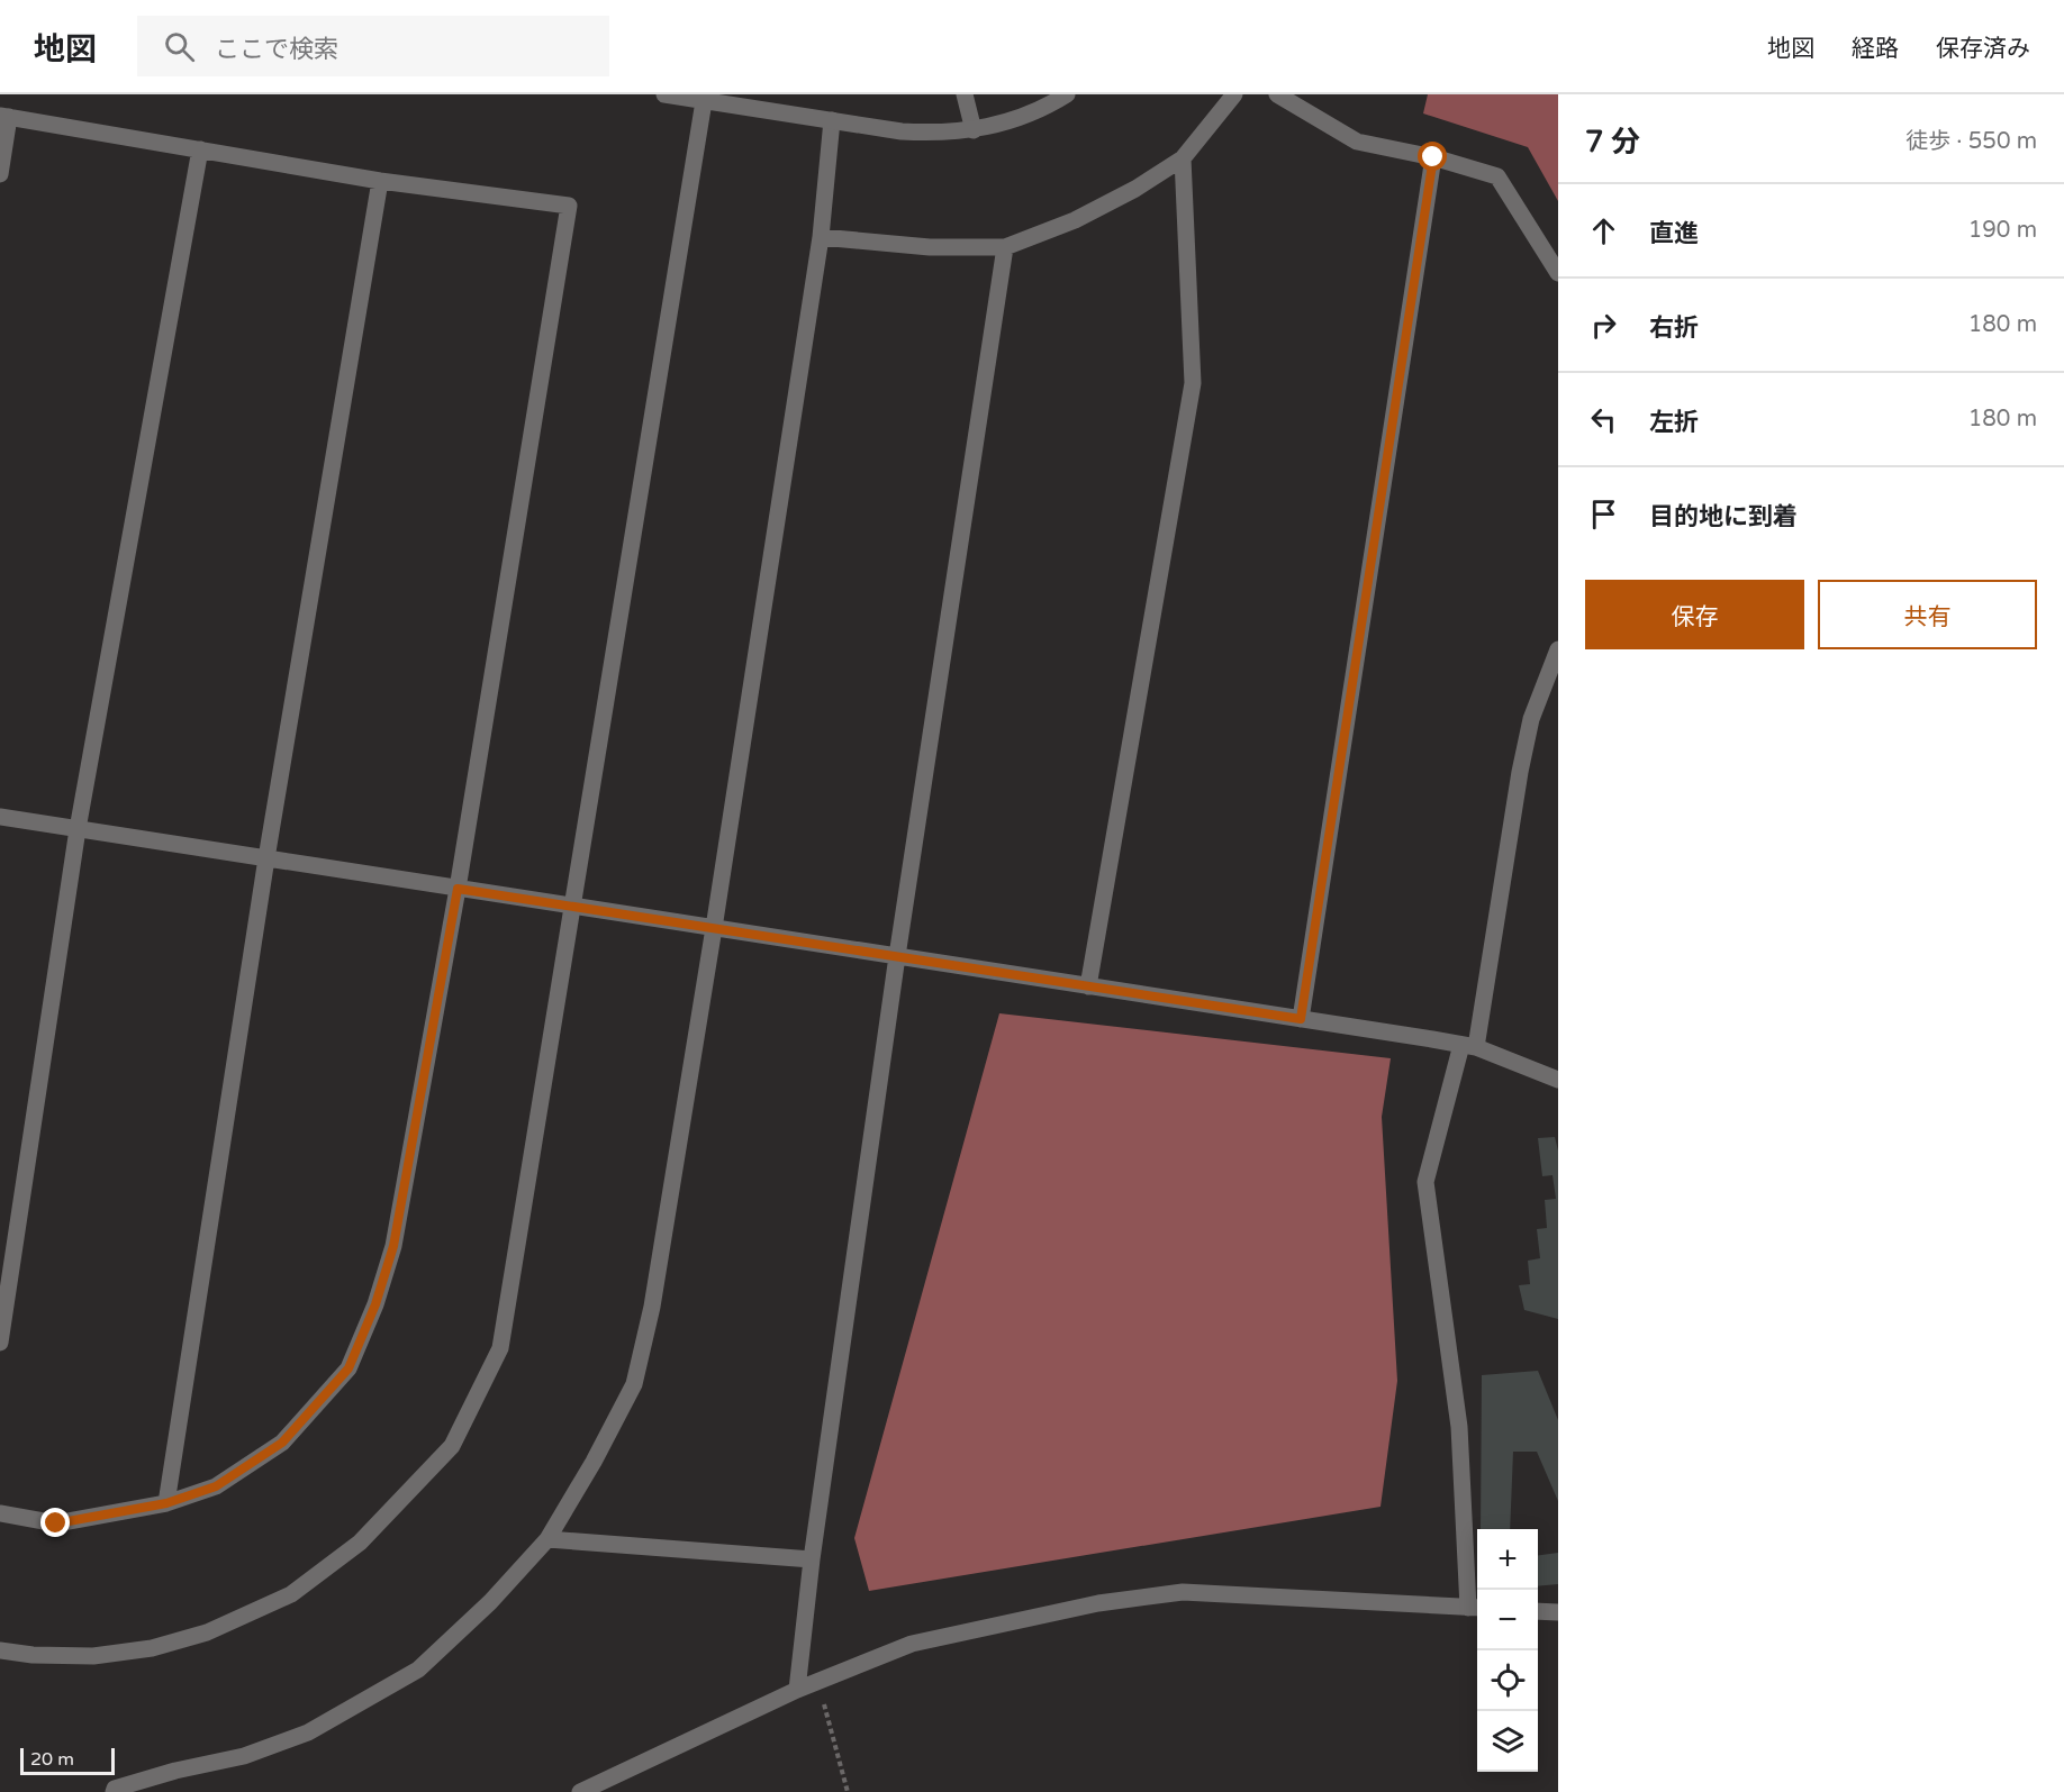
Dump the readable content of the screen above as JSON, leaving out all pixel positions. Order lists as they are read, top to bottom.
{
  "scale_bar": "20 m",
  "page": {
    "header": "地図",
    "search": "ここで検索",
    "nav": ["地図", "経路", "保存済み"],
    "heading": ["7 分", "徒歩 · 550 m"],
    "list": [
      ["直進", "190 m"],
      ["右折", "180 m"],
      ["左折", "180 m"],
      "目的地に到着"
    ],
    "buttons": ["保存", "共有"],
    "map_buttons": ["+", "−"],
    "scale": "20 m"
  }
}
